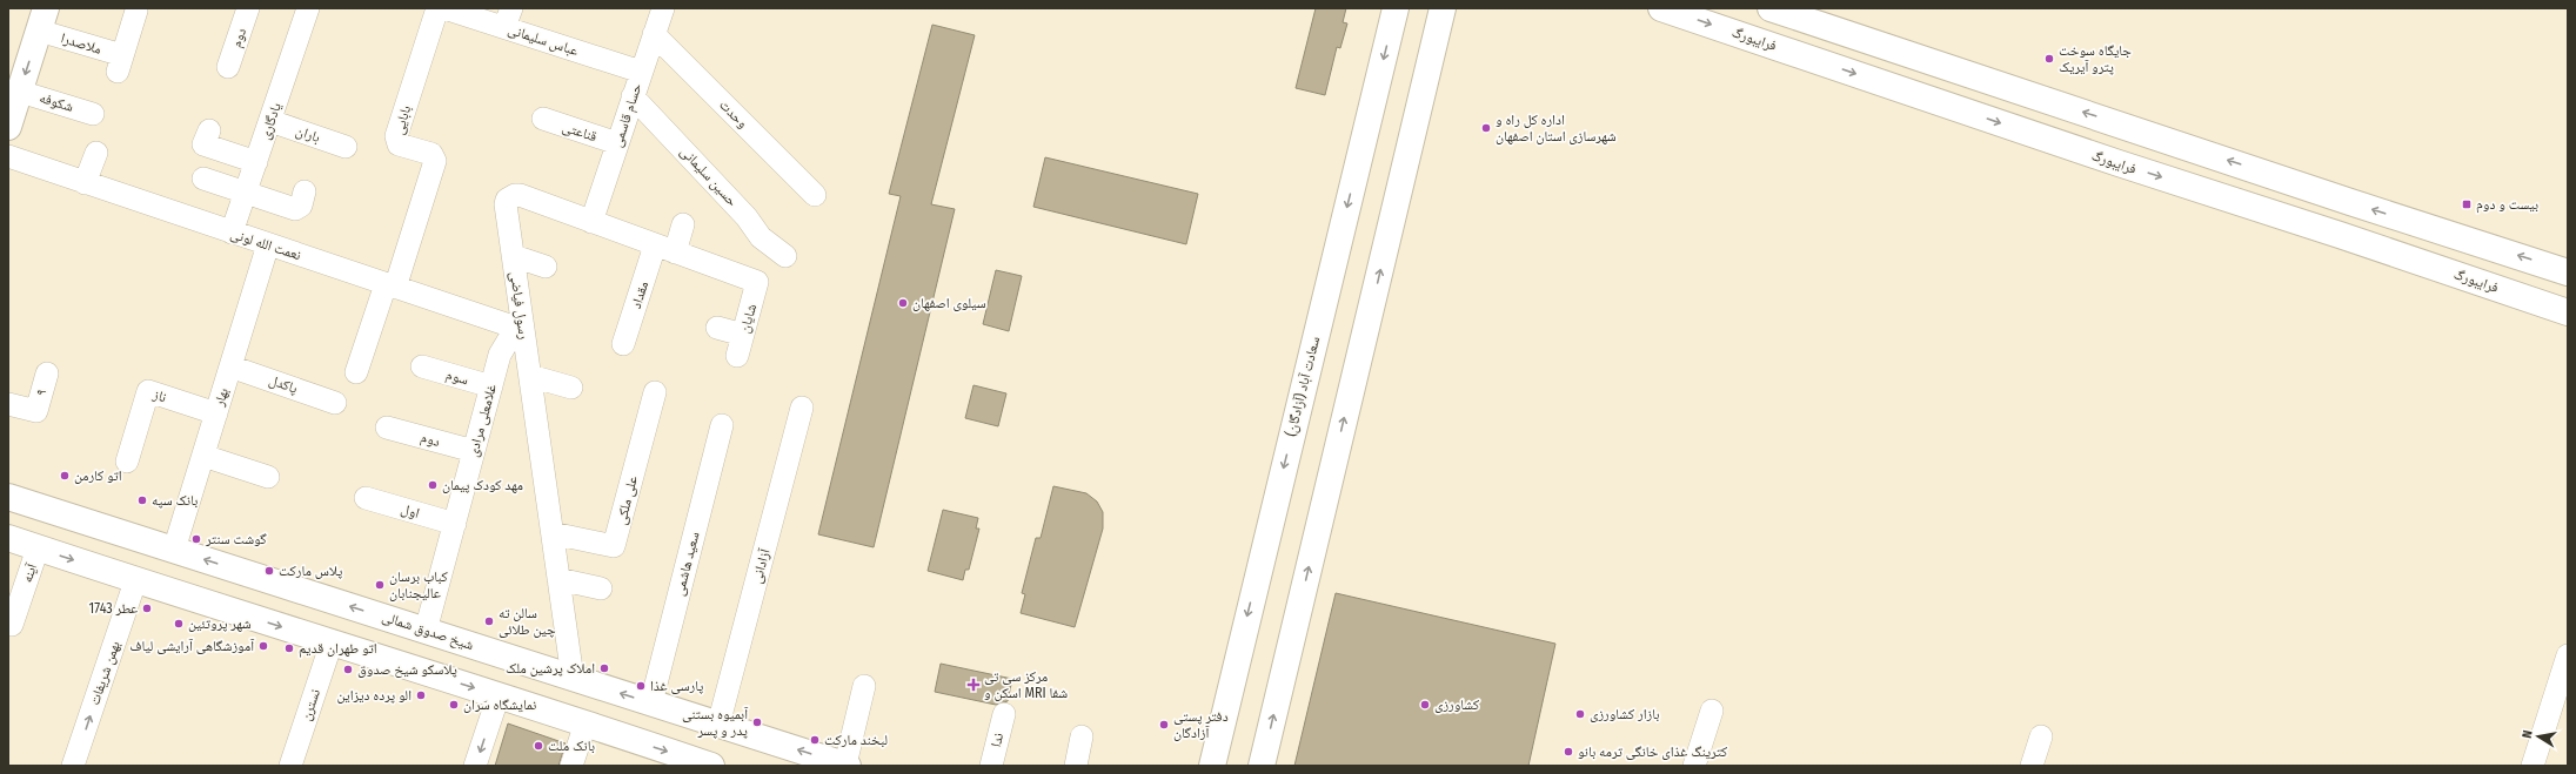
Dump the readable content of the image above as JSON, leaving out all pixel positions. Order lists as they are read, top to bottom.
{
  "streets": {
    "main road": ["فرایبورگ", "سعادت آباد (آزادگان)", "شیخ صدوق شمالی"],
    "street": [
      "دوم",
      "عباس سلیمانی",
      "ملاصدرا",
      "شکوفه",
      "وحدت",
      "حسام قاسمی",
      "بابایی",
      "یادگاری",
      "قناعتی",
      "باران",
      "حسین سلیمانی",
      "نعمت الله لونی",
      "مقداد",
      "رسول فیاضی",
      "شایان",
      "سوم",
      "پاکدل",
      "۹",
      "ناز",
      "بهار",
      "غلامعلی مرادی",
      "علی ملکی",
      "اول",
      "سعید هاشمی",
      "آزادانی",
      "آینه",
      "بهمن شریفات",
      "نسترن",
      "ندا"
    ]
  },
  "crossings": [
    ["دوم", "غلامعلی مرادی"],
    ["عباس سلیمانی", "حسام قاسمی"],
    ["وحدت", "حسام قاسمی"],
    ["حسام قاسمی", "قناعتی"],
    ["حسام قاسمی", "حسین سلیمانی"],
    ["حسام قاسمی", "رسول فیاضی"],
    ["بابایی", "نعمت الله لونی"],
    ["یادگاری", "باران"],
    ["یادگاری", "نعمت الله لونی"],
    ["نعمت الله لونی", "رسول فیاضی"],
    ["نعمت الله لونی", "بهار"],
    ["نعمت الله لونی", "غلامعلی مرادی"],
    ["مقداد", "رسول فیاضی"],
    ["رسول فیاضی", "شایان"],
    ["رسول فیاضی", "غلامعلی مرادی"],
    ["رسول فیاضی", "علی ملکی"],
    ["رسول فیاضی", "شیخ صدوق شمالی"],
    ["سوم", "غلامعلی مرادی"],
    ["پاکدل", "بهار"],
    ["ناز", "بهار"],
    ["بهار", "شیخ صدوق شمالی"],
    ["غلامعلی مرادی", "اول"],
    ["غلامعلی مرادی", "شیخ صدوق شمالی"],
    ["سعید هاشمی", "شیخ صدوق شمالی"],
    ["آزادانی", "شیخ صدوق شمالی"]
  ],
  "one_way": ["بهمن شریفات"],
  "places": {
    "other": [
      "جایگاه سوخت پترو آیریک",
      "اداره کل راه و شهرسازی استان اصفهان",
      "سیلوی اصفهان",
      "اتو کارمن",
      "مهد کودک پیمان",
      "بانک سپه",
      "گوشت سنتر",
      "پلاس مارکت",
      "کباب برسان عالیجنابان",
      "عطر 1743",
      "سالن ته چین طلائی",
      "شهر پروتئین",
      "آموزشگاهی آرایشی لیاف",
      "اتو طهران قدیم",
      "املاک پرشین ملک",
      "پلاسکو شیخ صدوق",
      "پارسی غذا",
      "الو پرده دیزاین",
      "نمایشگاه سَران",
      "کشاورزی",
      "بازار کشاورزی",
      "آبمیوه بستنی پدر و پسر",
      "دفتر پستی آزادگان",
      "لبخند مارکت",
      "بانک ملت",
      "کترینگ غذای خانگی ترمه بانو"
    ],
    "transit": ["بیست و دوم"],
    "health": ["مرکز سی تی اسکن و MRI شفا"]
  },
  "north": "left"
}
